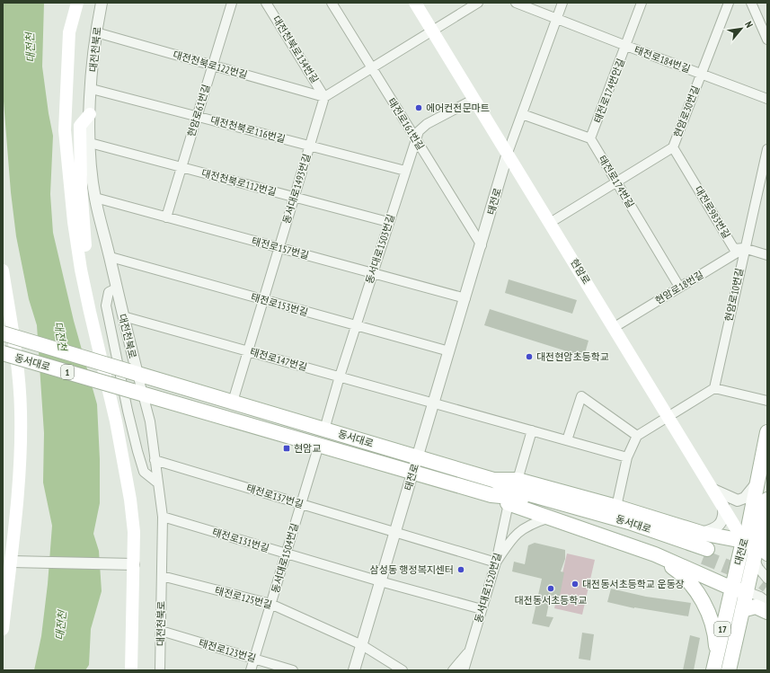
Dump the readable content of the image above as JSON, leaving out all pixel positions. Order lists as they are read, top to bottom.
{
  "streets": {
    "main road": [
      "현암로",
      "동서대로",
      "1",
      "대전로",
      "17"
    ],
    "street": [
      "대전천북로",
      "대전천북로134번길",
      "태전로184번길",
      "대전천북로122번길",
      "태전로174번안길",
      "현암로61번길",
      "현암로30번길",
      "태전로161번길",
      "대전천북로116번길",
      "태전로174번길",
      "대전천북로112번길",
      "동서대로1493번길",
      "태전로",
      "대전로983번길",
      "태전로157번길",
      "동서대로1503번길",
      "현암로18번길",
      "현암로10번길",
      "태전로153번길",
      "태전로147번길",
      "태전로137번길",
      "태전로131번길",
      "동서대로1504번길",
      "동서대로1520번길",
      "태전로125번길",
      "태전로123번길"
    ]
  },
  "crossings": [
    ["대전천북로", "대전천북로122번길"],
    ["대전천북로", "대전천북로116번길"],
    ["대전천북로", "대전천북로112번길"],
    ["대전천북로", "태전로157번길"],
    ["대전천북로", "태전로153번길"],
    ["대전천북로", "태전로147번길"],
    ["대전천북로", "동서대로"],
    ["대전천북로", "태전로137번길"],
    ["대전천북로", "태전로131번길"],
    ["대전천북로", "태전로125번길"],
    ["대전천북로", "태전로123번길"],
    ["대전천북로134번길", "대전천북로122번길"],
    ["대전천북로134번길", "동서대로1493번길"],
    ["태전로184번길", "태전로174번안길"],
    ["태전로184번길", "현암로30번길"],
    ["태전로184번길", "태전로"],
    ["대전천북로122번길", "현암로61번길"],
    ["대전천북로122번길", "동서대로1493번길"],
    ["태전로174번안길", "태전로174번길"],
    ["현암로61번길", "대전천북로116번길"],
    ["현암로61번길", "대전천북로112번길"],
    ["현암로61번길", "태전로157번길"],
    ["현암로30번길", "태전로174번길"],
    ["현암로30번길", "대전로983번길"],
    ["현암로30번길", "현암로"],
    ["태전로161번길", "태전로"],
    ["태전로161번길", "동서대로1503번길"],
    ["대전천북로116번길", "동서대로1493번길"],
    ["대전천북로116번길", "동서대로1503번길"],
    ["태전로174번길", "현암로18번길"],
    ["대전천북로112번길", "동서대로1493번길"],
    ["대전천북로112번길", "동서대로1503번길"],
    ["동서대로1493번길", "태전로157번길"],
    ["동서대로1493번길", "태전로153번길"],
    ["동서대로1493번길", "태전로147번길"],
    ["동서대로1493번길", "동서대로"],
    ["태전로", "태전로157번길"],
    ["태전로", "현암로"],
    ["태전로", "태전로153번길"],
    ["태전로", "태전로147번길"],
    ["태전로", "동서대로"],
    ["태전로", "태전로137번길"],
    ["태전로", "태전로131번길"],
    ["태전로", "태전로125번길"],
    ["대전로983번길", "현암로18번길"],
    ["대전로983번길", "현암로10번길"],
    ["태전로157번길", "동서대로1503번길"],
    ["동서대로1503번길", "현암로"],
    ["동서대로1503번길", "태전로153번길"],
    ["동서대로1503번길", "태전로147번길"],
    ["동서대로1503번길", "동서대로"],
    ["현암로", "현암로18번길"],
    ["현암로", "대전로"],
    ["현암로18번길", "현암로10번길"],
    ["동서대로", "동서대로1504번길"],
    ["태전로137번길", "동서대로1504번길"],
    ["태전로131번길", "동서대로1504번길"],
    ["동서대로1504번길", "태전로125번길"],
    ["동서대로1504번길", "태전로123번길"]
  ],
  "water": ["대전천"],
  "places": {
    "other": [
      "에어컨전문마트",
      "대전현암초등학교",
      "삼성동 행정복지센터",
      "대전동서초등학교 운동장",
      "대전동서초등학교"
    ],
    "transit": ["현암교"]
  },
  "north": "top right"
}
